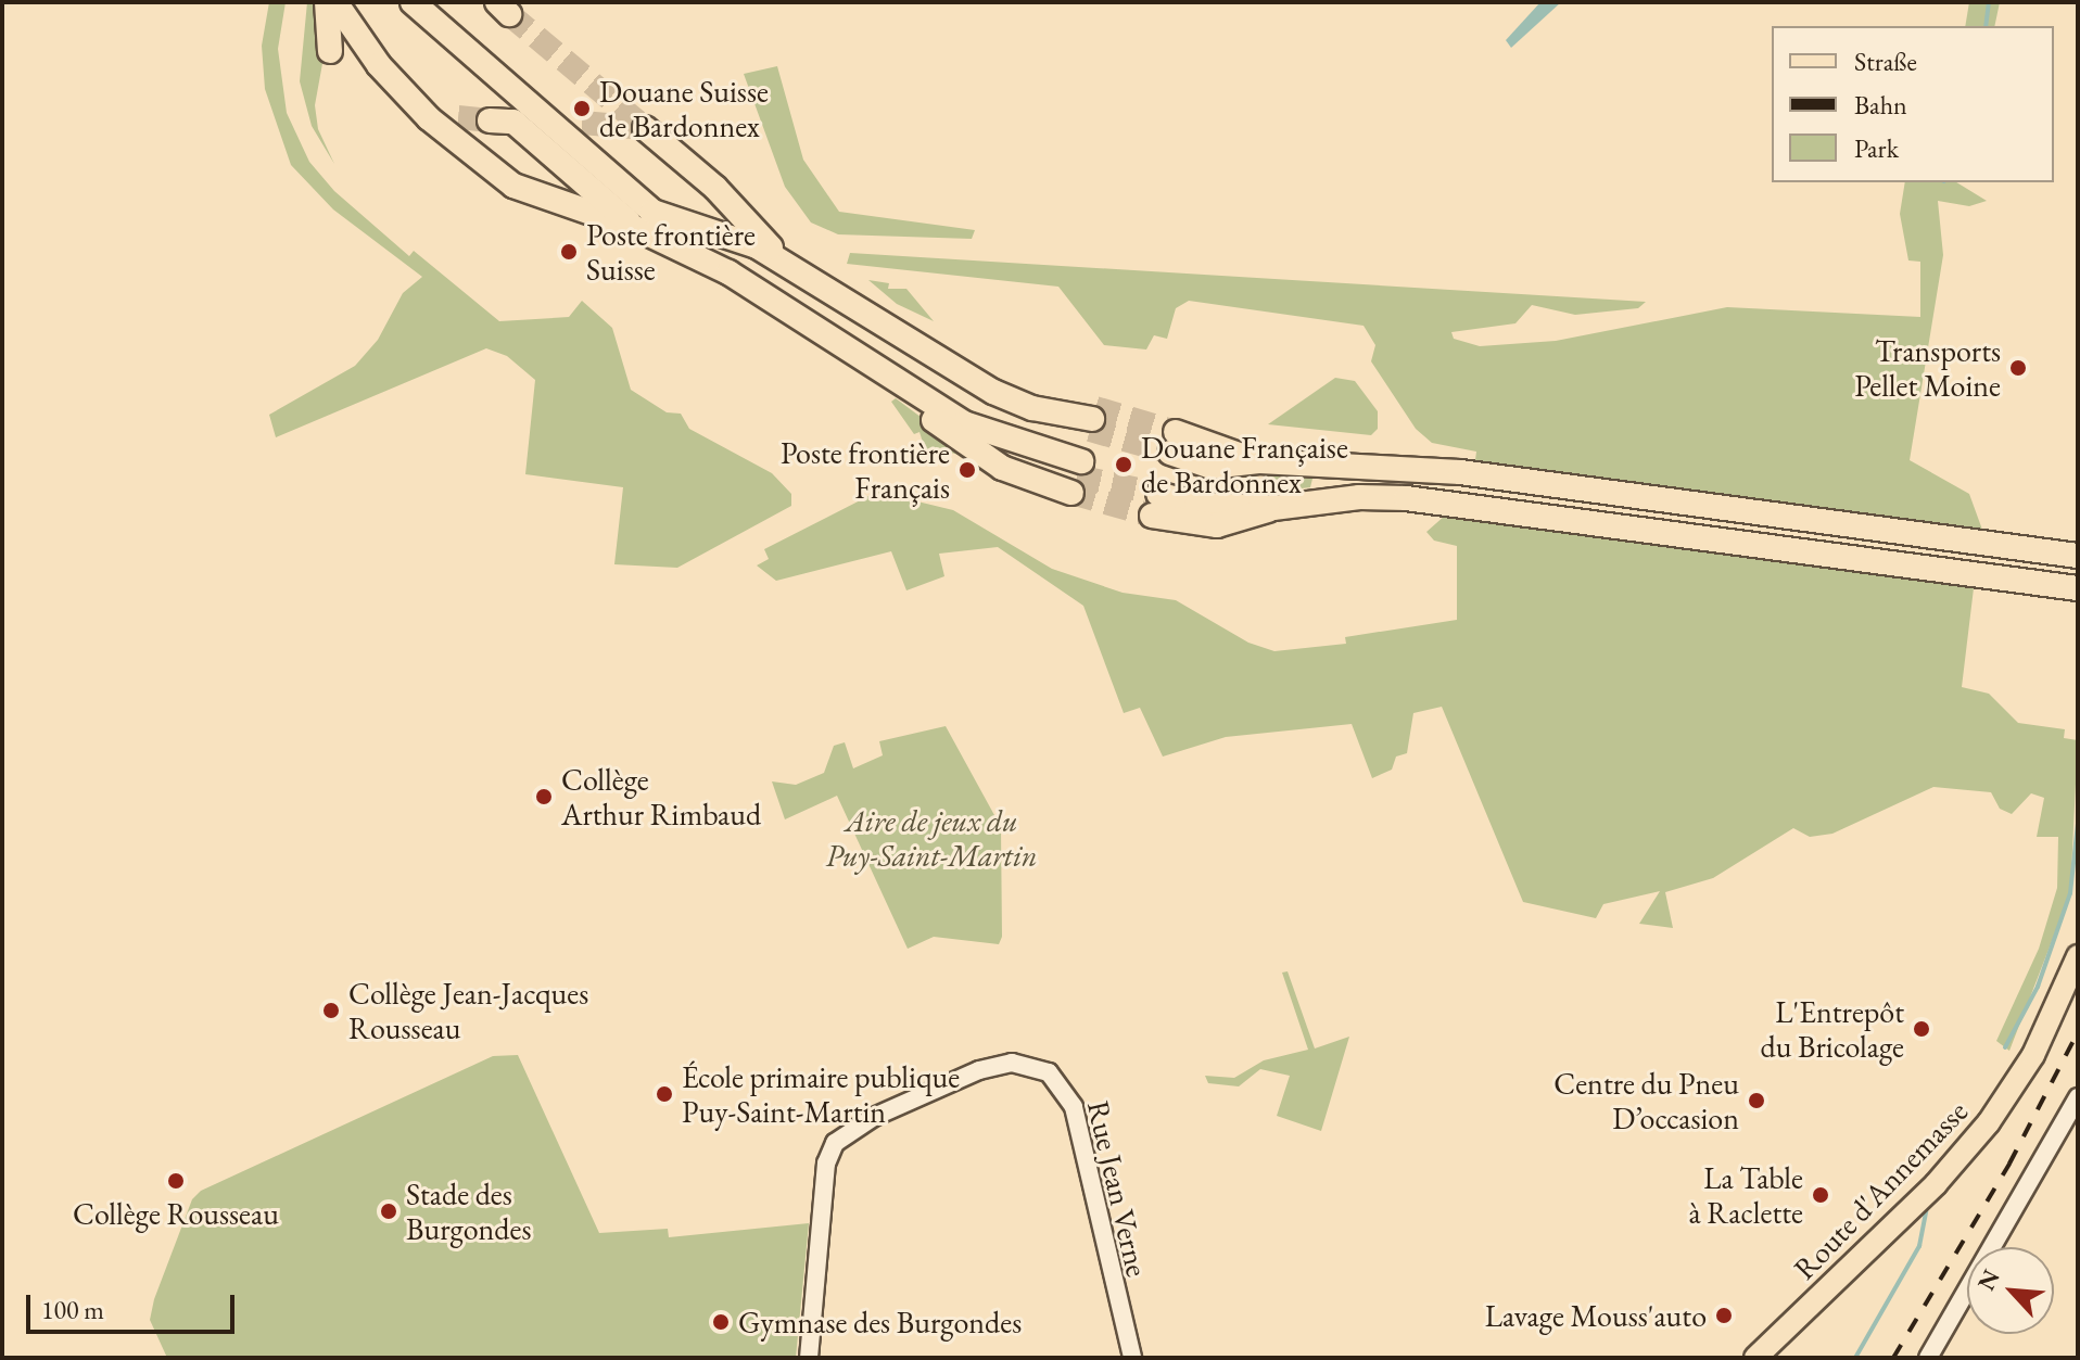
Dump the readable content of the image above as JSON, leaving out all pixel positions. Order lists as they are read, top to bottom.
{
  "streets": {
    "main road": ["Route d'Annemasse"],
    "street": ["Rue Jean Verne"]
  },
  "parks": ["Aire de jeux du Puy-Saint-Martin"],
  "places": [
    "Douane Suisse de Bardonnex",
    "Poste frontière Suisse",
    "Transports Pellet Moine",
    "Douane Française de Bardonnex",
    "Poste frontière Français",
    "Collège Arthur Rimbaud",
    "Collège Jean-Jacques Rousseau",
    "L'Entrepôt du Bricolage",
    "École primaire publique Puy-Saint-Martin",
    "Centre du Pneu D’occasion",
    "Collège Rousseau",
    "La Table à Raclette",
    "Stade des Burgondes",
    "Lavage Mouss'auto",
    "Gymnase des Burgondes"
  ],
  "legend": ["Straße", "Bahn", "Park"],
  "scale_bar": "100 m",
  "north": "top left"
}
